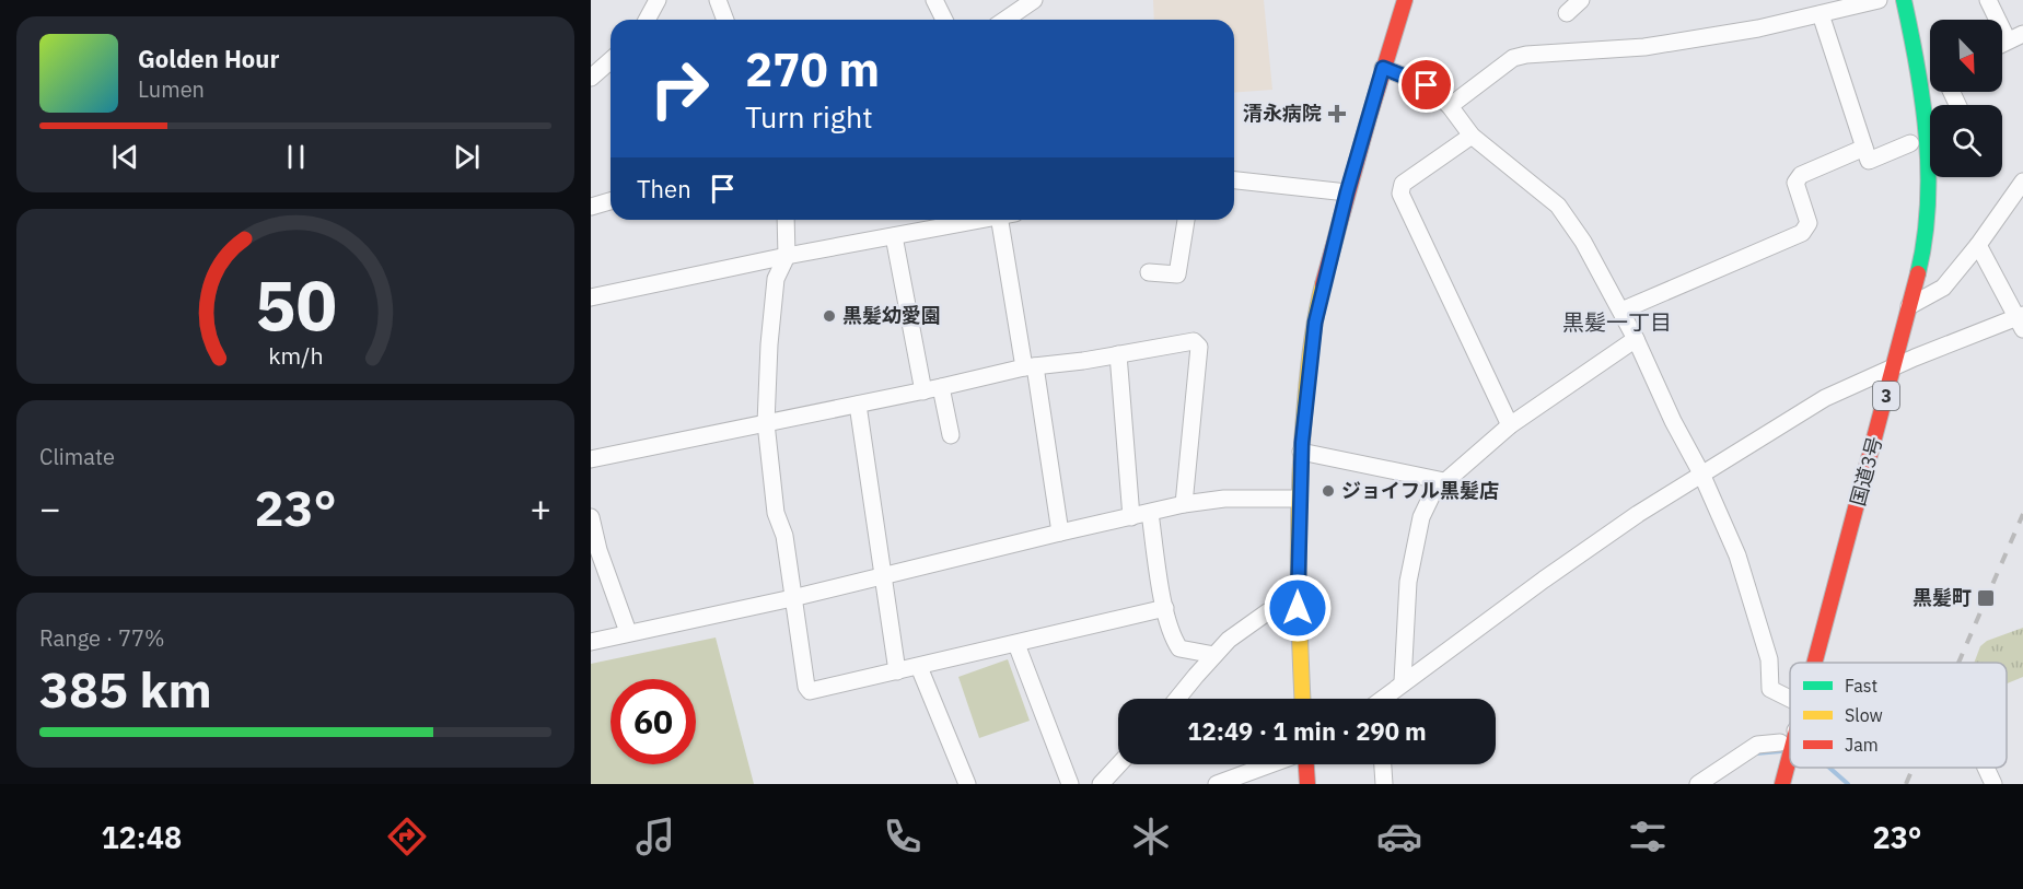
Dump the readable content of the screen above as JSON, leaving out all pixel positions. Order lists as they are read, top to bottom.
{
  "streets": {
    "main road": ["3", "国道3号"]
  },
  "districts": ["黒髪一丁目"],
  "places": {
    "health": ["清永病院"],
    "other": ["黒髪幼愛園", "ジョイフル黒髪店"],
    "transit": ["黒髪町"]
  },
  "legend": ["Fast", "Slow", "Jam"],
  "north": "bottom right",
  "page": {
    "turn": ["270 m", "Turn right"],
    "song": ["Golden Hour", "Lumen"],
    "then": "Then",
    "tile": [
      "Climate",
      ["Range · 77%", "385 km"]
    ],
    "heat": ["−", "23°", "+"],
    "limit": "60",
    "trip": "12:49 · 1 min · 290 m",
    "tabs": ["12:48", "23°"],
    "gauge": ["50", "km/h"]
  }
}
